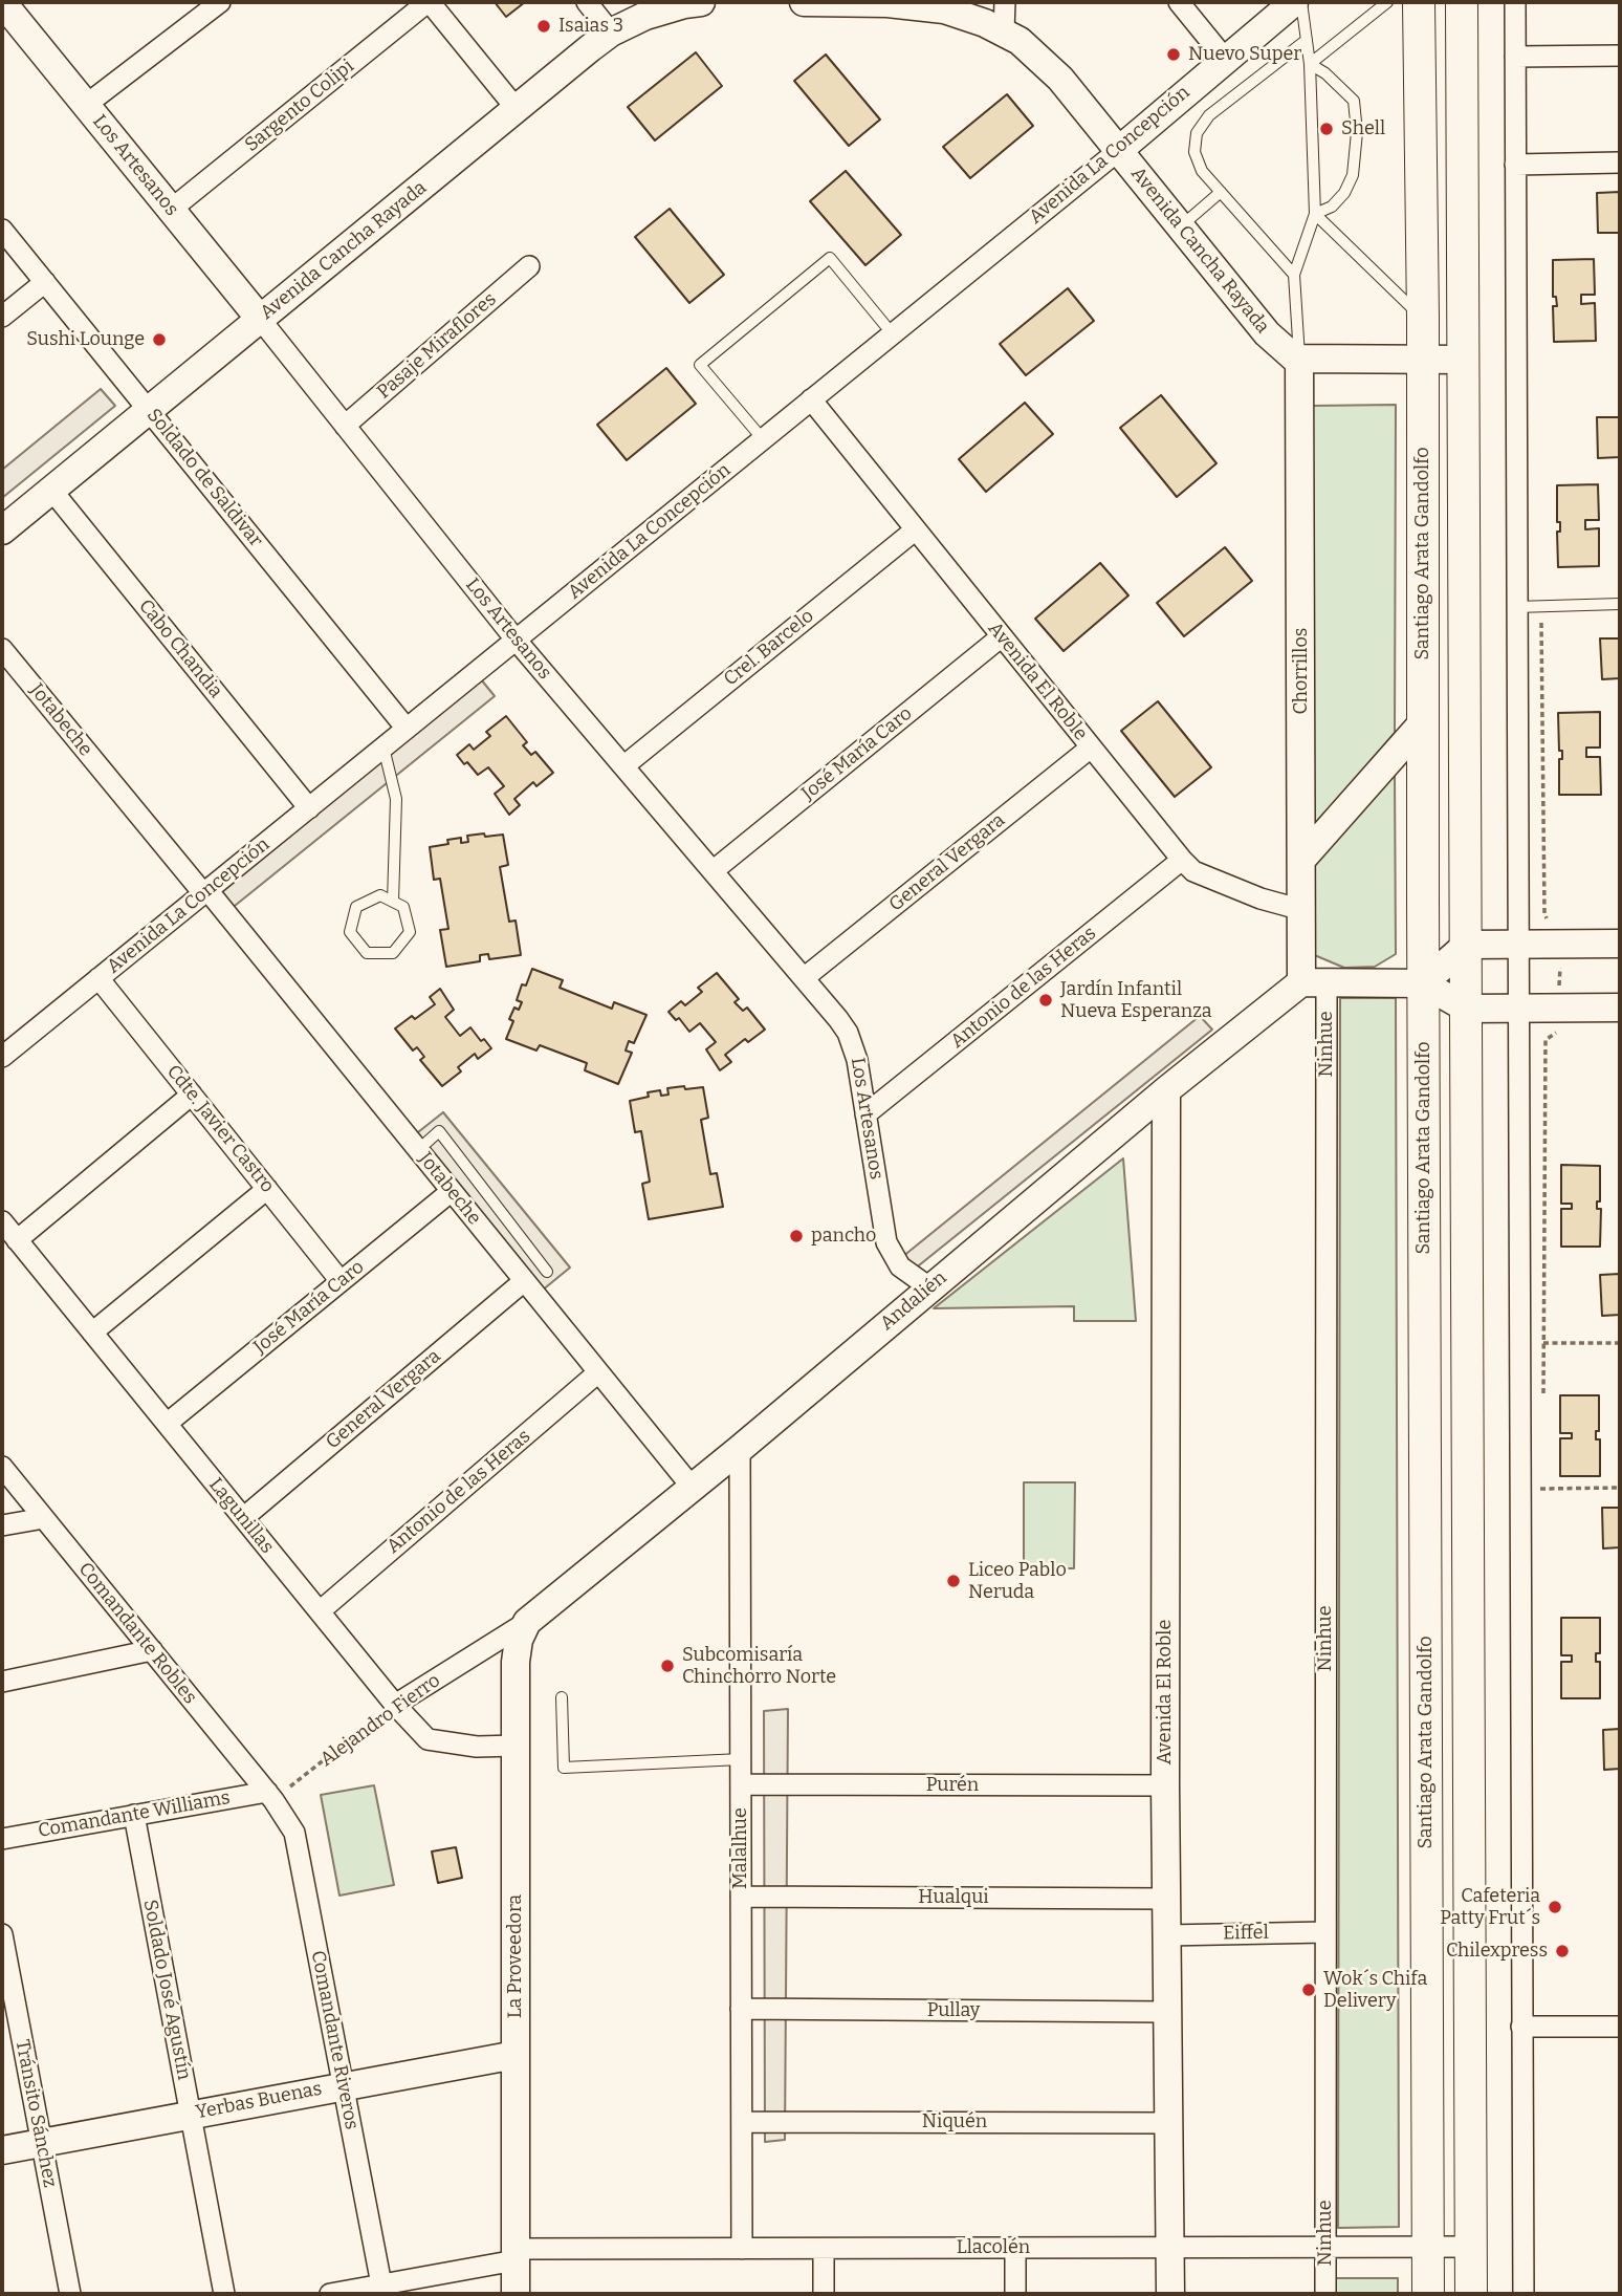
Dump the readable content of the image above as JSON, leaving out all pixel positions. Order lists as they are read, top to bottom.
{
  "streets": {
    "main road": ["Santiago Arata Gandolfo"],
    "street": [
      "Sargento Colipi",
      "Avenida La Concepción",
      "Los Artesanos",
      "Avenida Cancha Rayada",
      "Pasaje Miraflores",
      "Soldado de Saldivar",
      "Crel. Barcelo",
      "Cabo Chandia",
      "Chorrillos",
      "Avenida El Roble",
      "Jotabeche",
      "José María Caro",
      "General Vergara",
      "Antonio de las Heras",
      "Ninhue",
      "Cdte. Javier Castro",
      "Andalién",
      "Lagunillas",
      "Comandante Robles",
      "Alejandro Fierro",
      "Purén",
      "Comandante Williams",
      "Malalhue",
      "Hualqui",
      "Eiffel",
      "La Proveedora",
      "Soldado José Agustín",
      "Pullay",
      "Comandante Riveros",
      "Yerbas Buenas",
      "Tránsito Sánchez",
      "Ñiquén",
      "Llacolén"
    ]
  },
  "crossings": [
    ["Sargento Colipi", "Los Artesanos"],
    ["Avenida La Concepción", "Los Artesanos"],
    ["Avenida La Concepción", "Avenida Cancha Rayada"],
    ["Avenida La Concepción", "Soldado de Saldivar"],
    ["Avenida La Concepción", "Cabo Chandia"],
    ["Avenida La Concepción", "Avenida El Roble"],
    ["Avenida La Concepción", "Jotabeche"],
    ["Avenida La Concepción", "Cdte. Javier Castro"],
    ["Los Artesanos", "Avenida Cancha Rayada"],
    ["Los Artesanos", "Pasaje Miraflores"],
    ["Los Artesanos", "Crel. Barcelo"],
    ["Los Artesanos", "José María Caro"],
    ["Los Artesanos", "General Vergara"],
    ["Los Artesanos", "Antonio de las Heras"],
    ["Los Artesanos", "Andalién"],
    ["Avenida Cancha Rayada", "Soldado de Saldivar"],
    ["Avenida Cancha Rayada", "Cabo Chandia"],
    ["Avenida Cancha Rayada", "Chorrillos"],
    ["Santiago Arata Gandolfo", "Llacolén"],
    ["Crel. Barcelo", "Avenida El Roble"],
    ["Chorrillos", "Avenida El Roble"],
    ["Chorrillos", "Ninhue"],
    ["Chorrillos", "Andalién"],
    ["Avenida El Roble", "José María Caro"],
    ["Avenida El Roble", "General Vergara"],
    ["Avenida El Roble", "Antonio de las Heras"],
    ["Avenida El Roble", "Andalién"],
    ["Avenida El Roble", "Purén"],
    ["Avenida El Roble", "Hualqui"],
    ["Avenida El Roble", "Eiffel"],
    ["Avenida El Roble", "Pullay"],
    ["Avenida El Roble", "Ñiquén"],
    ["Avenida El Roble", "Llacolén"],
    ["Jotabeche", "José María Caro"],
    ["Jotabeche", "General Vergara"],
    ["Jotabeche", "Antonio de las Heras"],
    ["Jotabeche", "Andalién"],
    ["José María Caro", "Cdte. Javier Castro"],
    ["José María Caro", "Lagunillas"],
    ["General Vergara", "Lagunillas"],
    ["Antonio de las Heras", "Lagunillas"],
    ["Ninhue", "Andalién"],
    ["Ninhue", "Eiffel"],
    ["Ninhue", "Llacolén"],
    ["Andalién", "Alejandro Fierro"],
    ["Andalién", "Malalhue"],
    ["Andalién", "La Proveedora"],
    ["Lagunillas", "Alejandro Fierro"],
    ["Lagunillas", "La Proveedora"],
    ["Comandante Robles", "Alejandro Fierro"],
    ["Comandante Robles", "Comandante Williams"],
    ["Comandante Robles", "Comandante Riveros"],
    ["Alejandro Fierro", "Comandante Williams"],
    ["Alejandro Fierro", "La Proveedora"],
    ["Alejandro Fierro", "Comandante Riveros"],
    ["Purén", "Malalhue"],
    ["Comandante Williams", "Soldado José Agustín"],
    ["Comandante Williams", "Comandante Riveros"],
    ["Malalhue", "Hualqui"],
    ["Malalhue", "Pullay"],
    ["Malalhue", "Ñiquén"],
    ["Malalhue", "Llacolén"],
    ["La Proveedora", "Yerbas Buenas"],
    ["La Proveedora", "Llacolén"],
    ["Soldado José Agustín", "Yerbas Buenas"],
    ["Comandante Riveros", "Yerbas Buenas"],
    ["Comandante Riveros", "Llacolén"],
    ["Yerbas Buenas", "Tránsito Sánchez"]
  ],
  "places": [
    "Isaias 3",
    "Nuevo Super",
    "Shell",
    "Sushi Lounge",
    "Jardín Infantil Nueva Esperanza",
    "pancho",
    "Liceo Pablo Neruda",
    "Subcomisaría Chinchorro Norte",
    "Cafeteria Patty Frut´s",
    "Chilexpress",
    "Wok´s Chifa Delivery"
  ]
}
